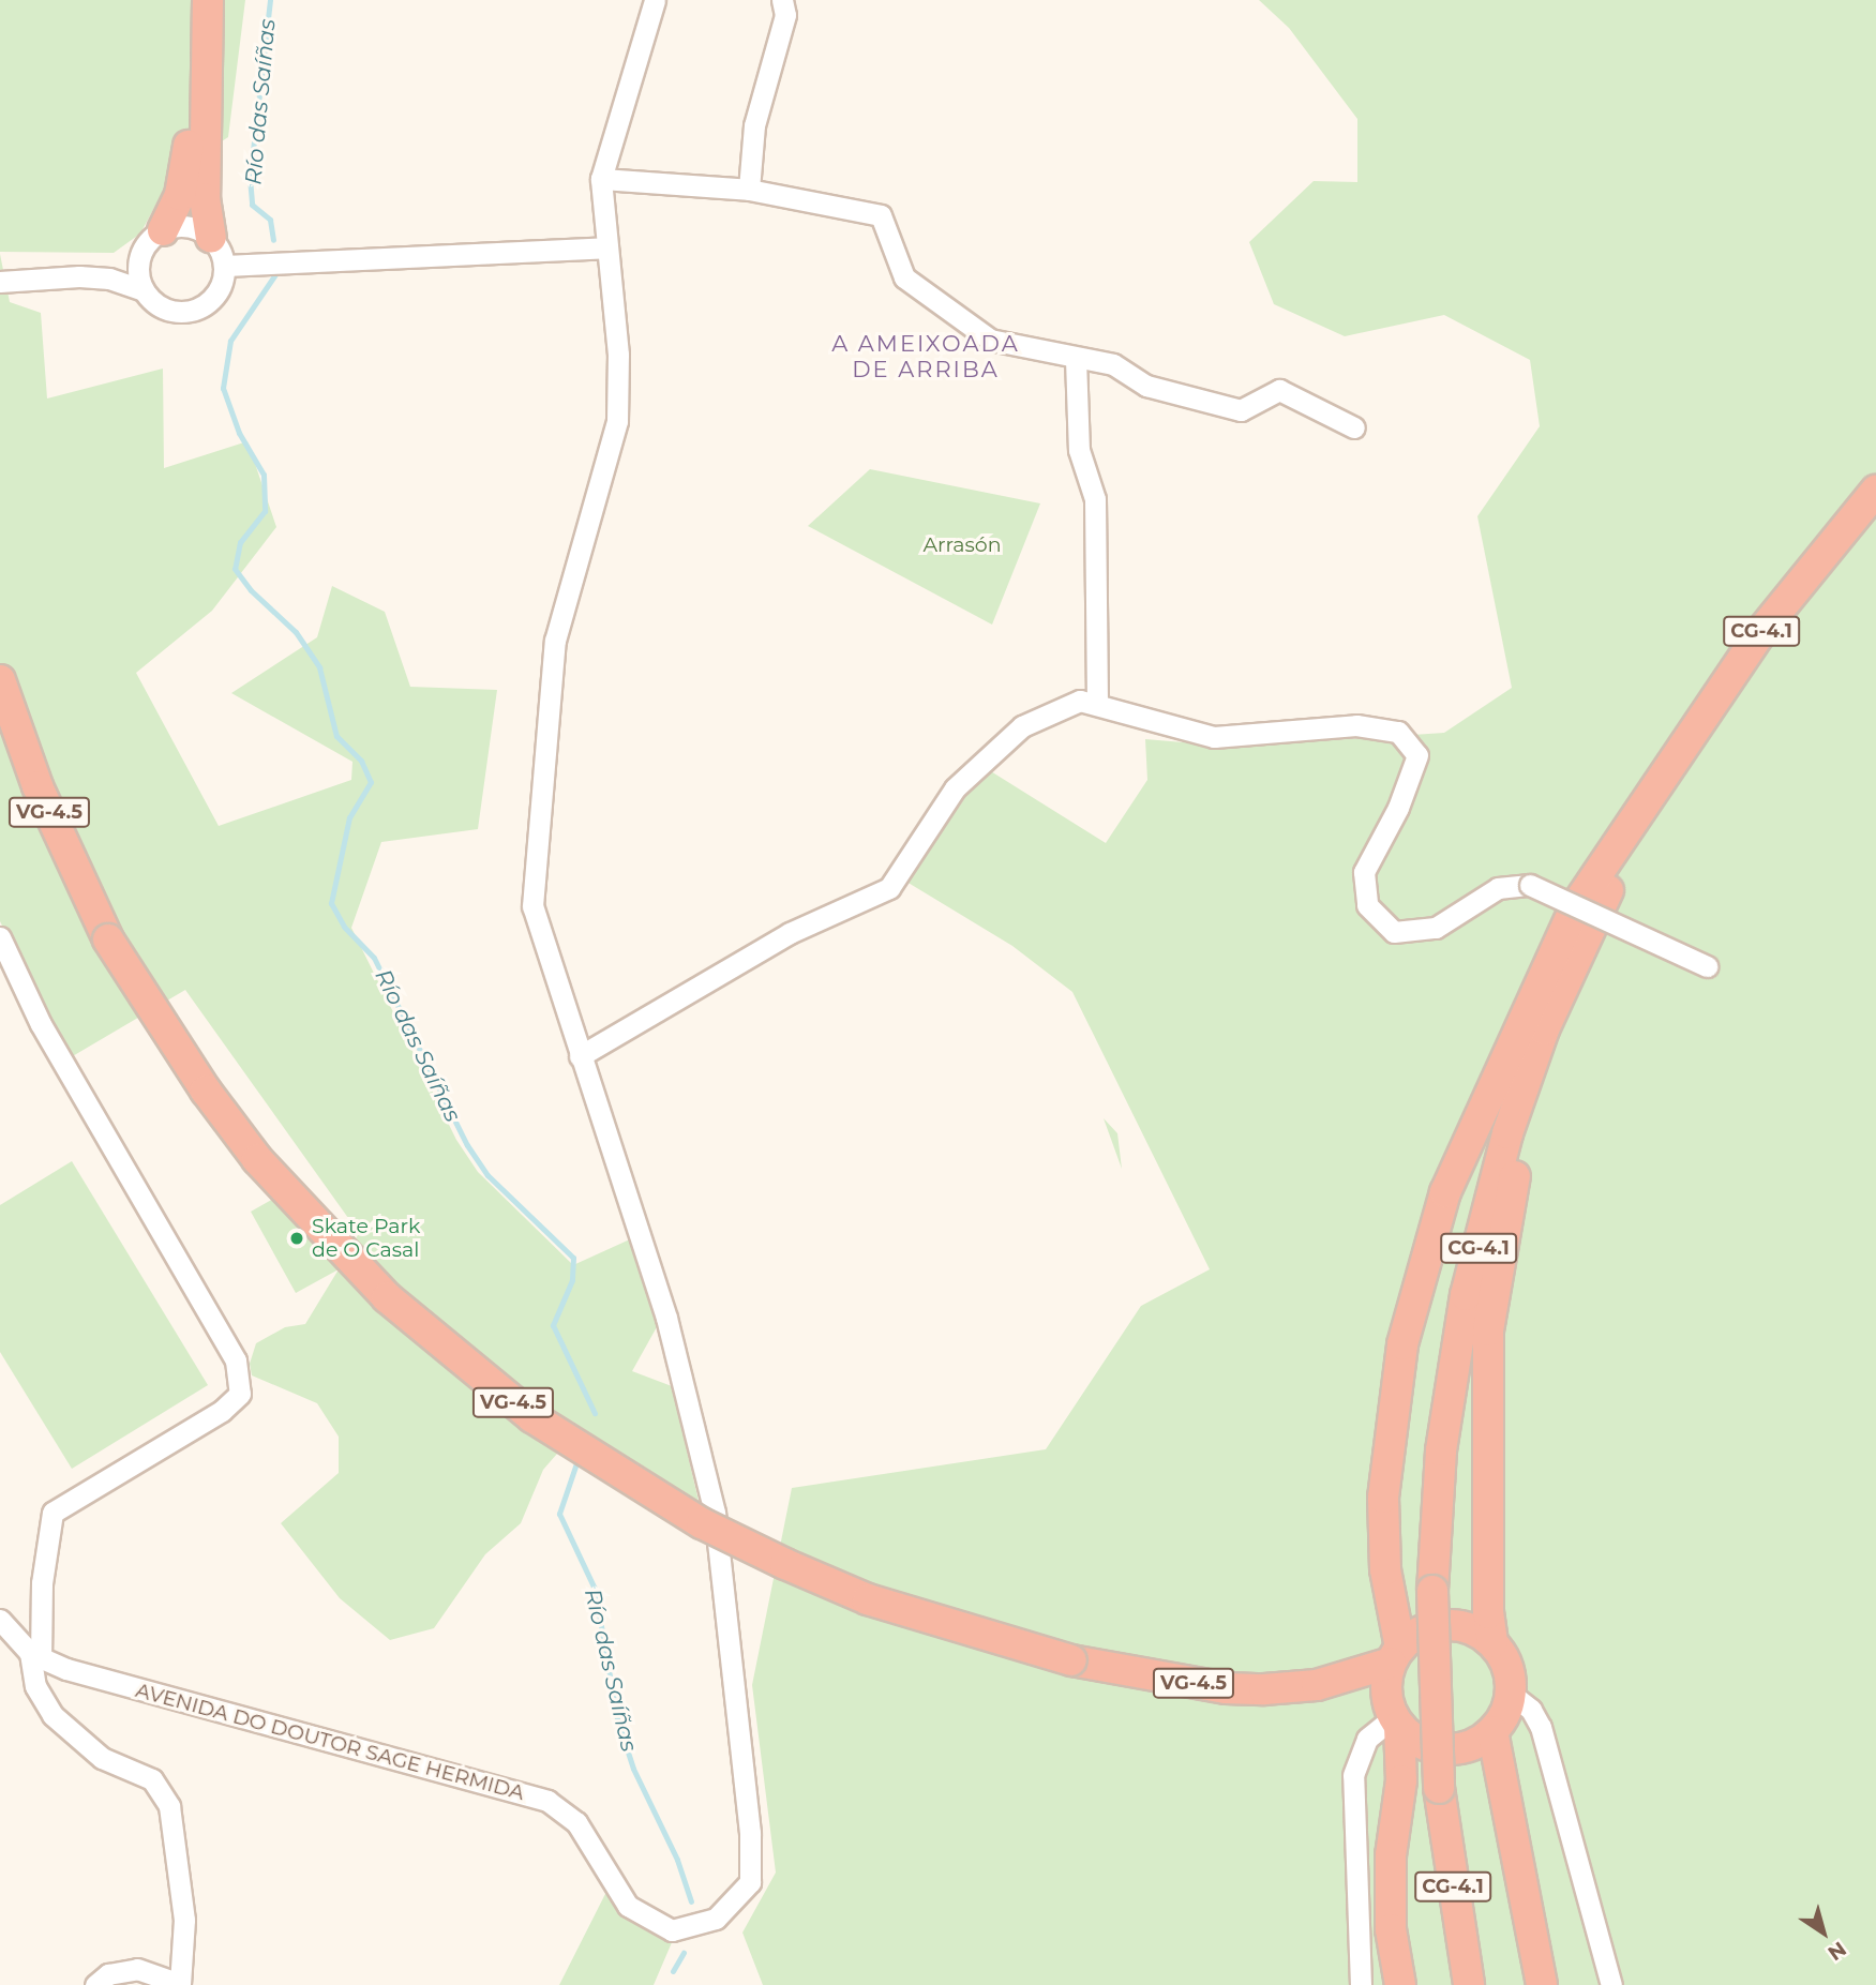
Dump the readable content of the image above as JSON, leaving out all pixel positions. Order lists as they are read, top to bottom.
{
  "streets": {
    "highway": ["CG-4.1", "VG-4.5"],
    "street": ["AVENIDA DO DOUTOR SAGE HERMIDA"]
  },
  "districts": ["A AMEIXOADA DE ARRIBA"],
  "water": ["Río das Saíñas"],
  "parks": ["Arrasón"],
  "places": ["Skate Park de O Casal"],
  "north": "bottom right"
}
